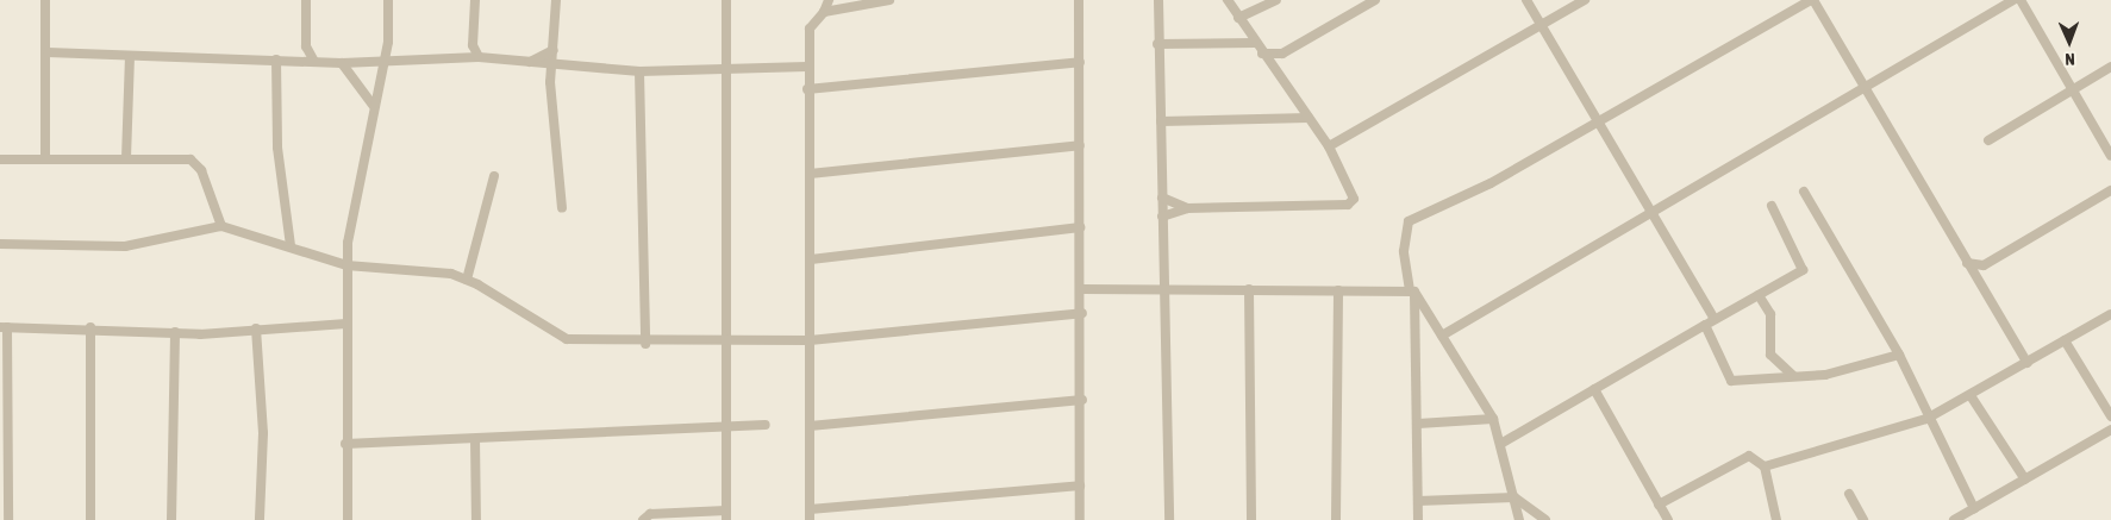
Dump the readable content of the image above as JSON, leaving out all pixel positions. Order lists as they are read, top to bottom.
{
  "north": "bottom"
}
